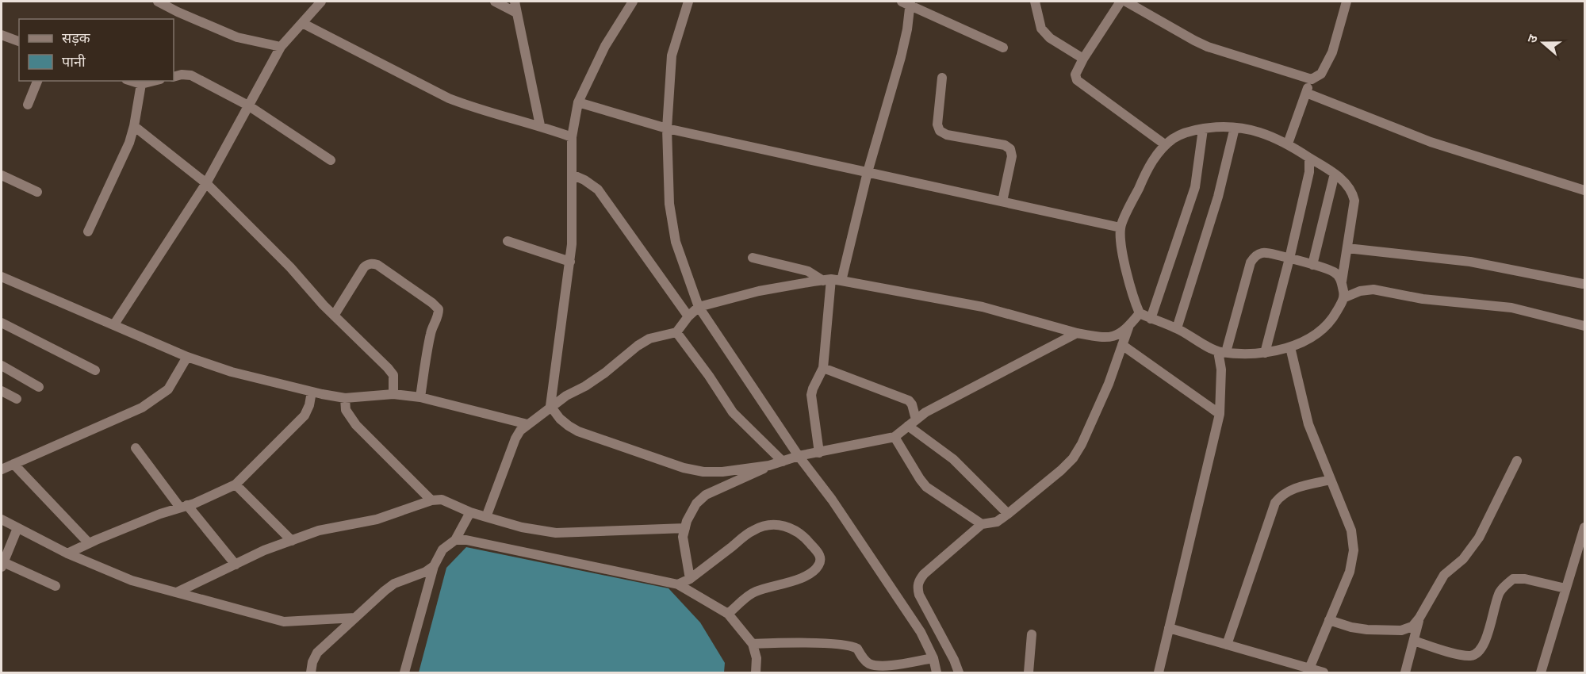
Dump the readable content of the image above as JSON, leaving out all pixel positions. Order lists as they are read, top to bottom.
{
  "legend": ["सड़क", "पानी"],
  "north": "left"
}
